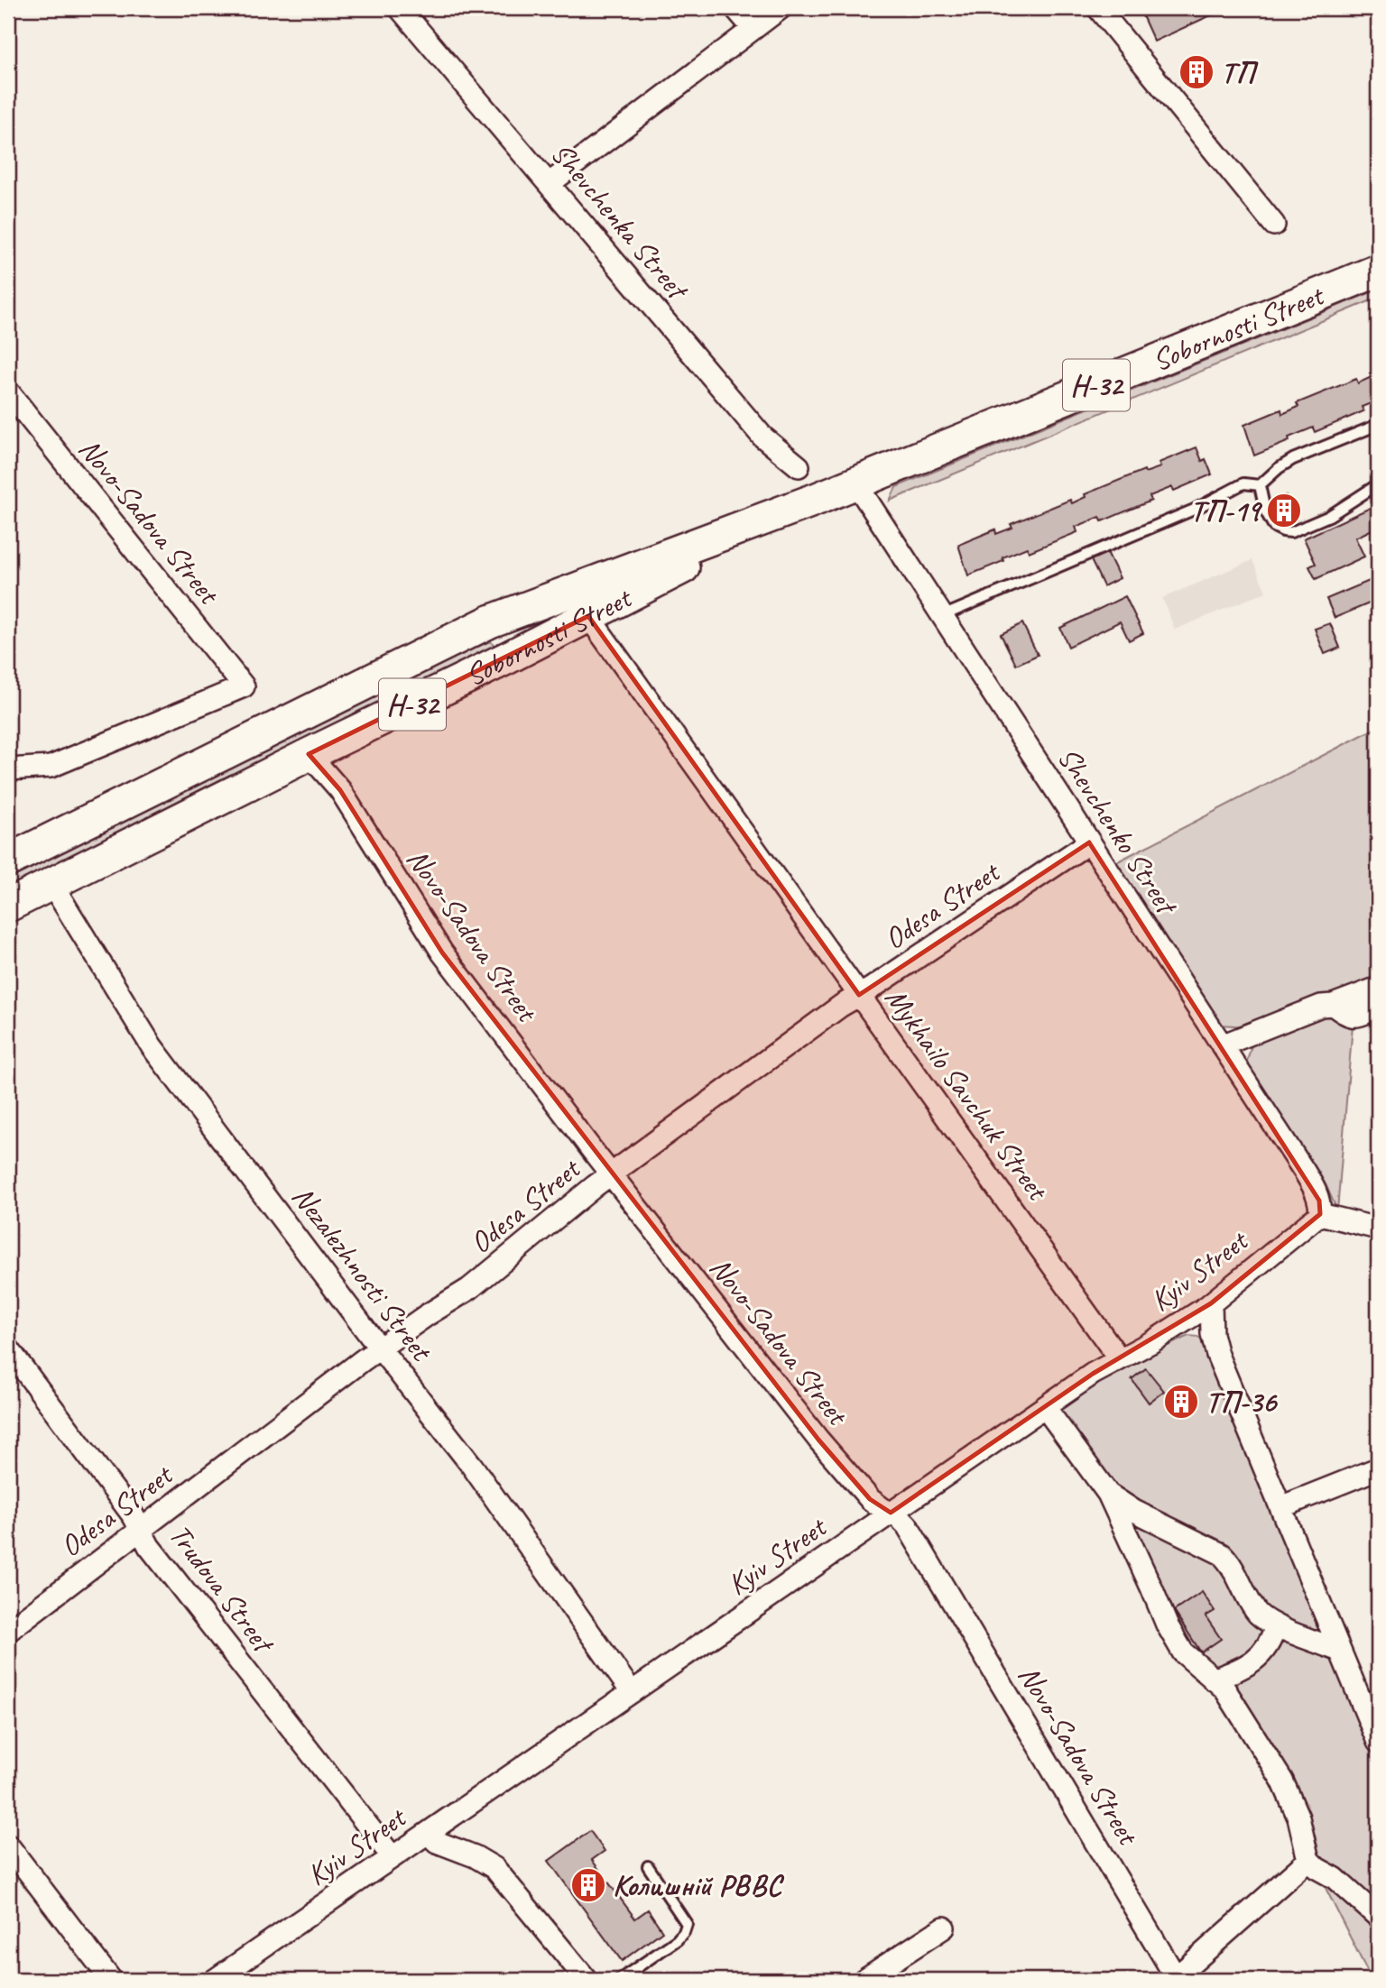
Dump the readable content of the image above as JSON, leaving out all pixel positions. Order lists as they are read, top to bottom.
{
  "streets": {
    "main road": ["Sobornosti Street", "Н-32"],
    "street": [
      "Shevchenka Street",
      "Novo-Sadova Street",
      "Shevchenko Street",
      "Odesa Street",
      "Mykhailo Savchuk Street",
      "Kyiv Street",
      "Nezalezhnosti Street",
      "Trudova Street"
    ]
  },
  "crossings": [
    ["Sobornosti Street", "Novo-Sadova Street"],
    ["Sobornosti Street", "Shevchenko Street"],
    ["Sobornosti Street", "Mykhailo Savchuk Street"],
    ["Sobornosti Street", "Nezalezhnosti Street"],
    ["Novo-Sadova Street", "Odesa Street"],
    ["Novo-Sadova Street", "Kyiv Street"],
    ["Shevchenko Street", "Odesa Street"],
    ["Shevchenko Street", "Kyiv Street"],
    ["Odesa Street", "Mykhailo Savchuk Street"],
    ["Odesa Street", "Nezalezhnosti Street"],
    ["Odesa Street", "Trudova Street"],
    ["Mykhailo Savchuk Street", "Kyiv Street"],
    ["Kyiv Street", "Nezalezhnosti Street"],
    ["Kyiv Street", "Trudova Street"]
  ],
  "places": {
    "building": [
      "ТП",
      "ТП-19",
      "ТП-36",
      "Колишній РВВС"
    ]
  }
}
